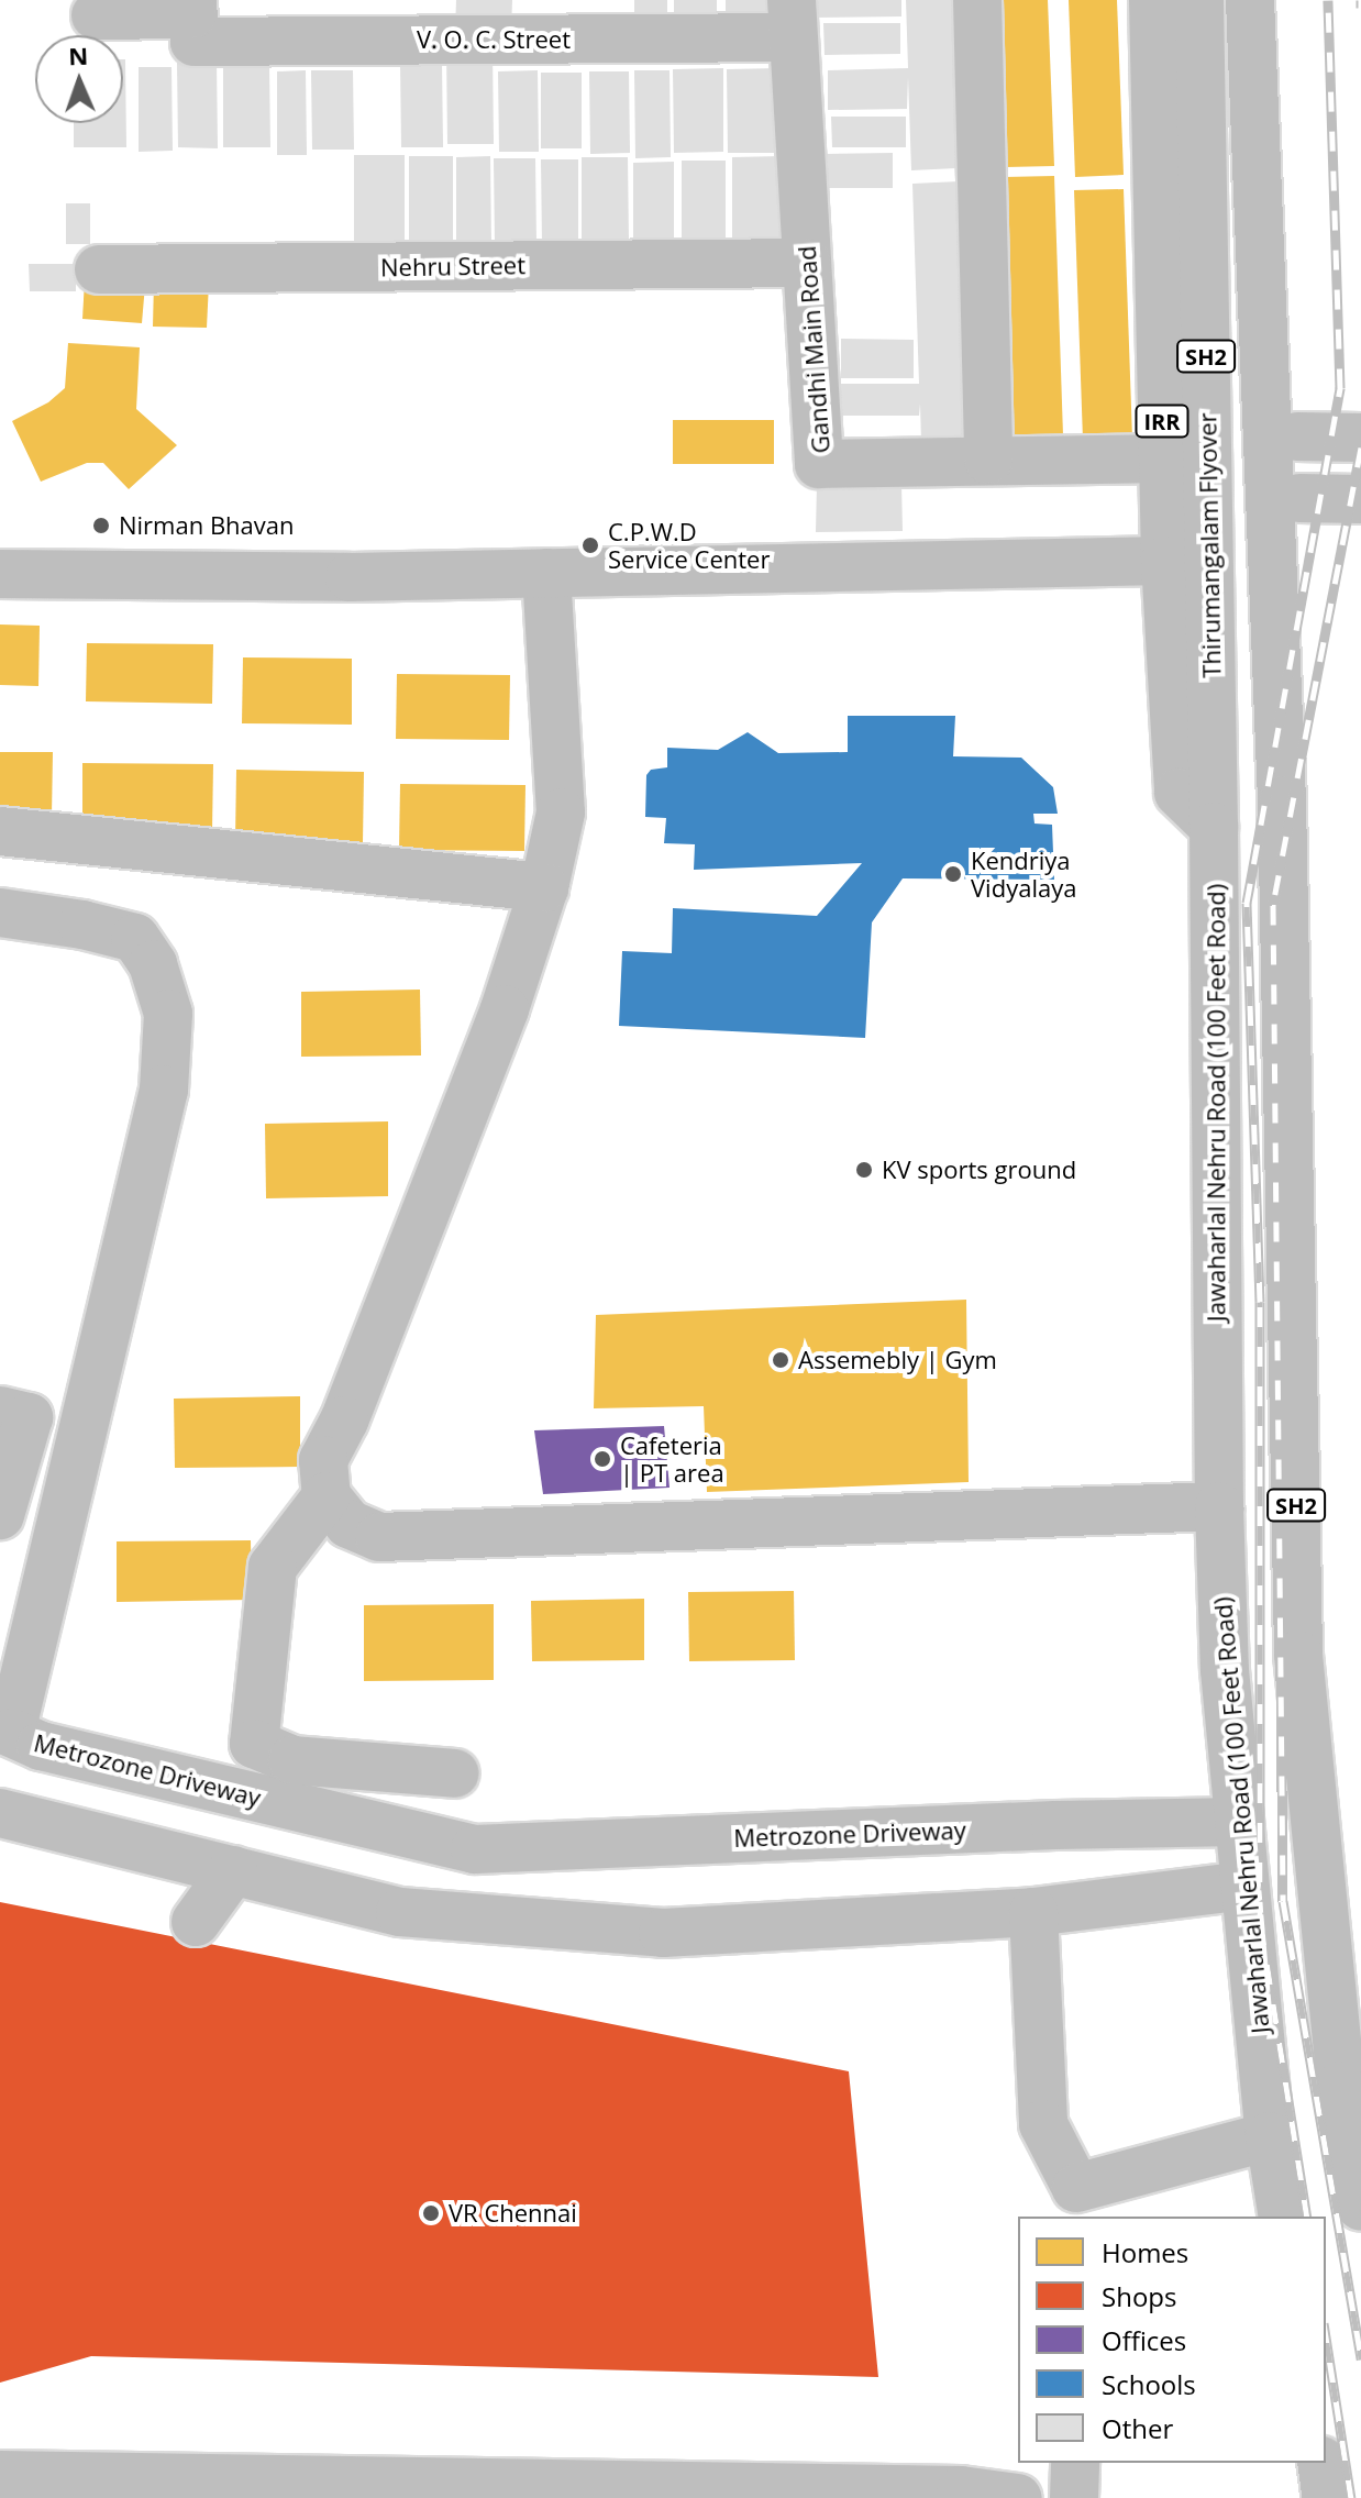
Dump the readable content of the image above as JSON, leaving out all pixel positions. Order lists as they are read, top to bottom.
{
  "streets": {
    "street": [
      "V. O. C. Street",
      "Nehru Street",
      "Gandhi Main Road",
      "SH2",
      "IRR",
      "Thirumangalam Flyover",
      "Jawaharlal Nehru Road (100 Feet Road)",
      "Metrozone Driveway"
    ]
  },
  "crossings": [
    ["V. O. C. Street", "Gandhi Main Road"],
    ["Nehru Street", "Gandhi Main Road"],
    ["Gandhi Main Road", "IRR"],
    ["IRR", "Thirumangalam Flyover"],
    ["IRR", "Jawaharlal Nehru Road (100 Feet Road)"],
    ["Thirumangalam Flyover", "Jawaharlal Nehru Road (100 Feet Road)"],
    ["Jawaharlal Nehru Road (100 Feet Road)", "Metrozone Driveway"]
  ],
  "places": [
    "Nirman Bhavan",
    "C.P.W.D Service Center",
    "Kendriya Vidyalaya",
    "KV sports ground",
    "Assemebly | Gym",
    "Cafeteria | PT area",
    "VR Chennai"
  ],
  "legend": [
    "Homes",
    "Shops",
    "Offices",
    "Schools",
    "Other"
  ],
  "north": "top"
}
